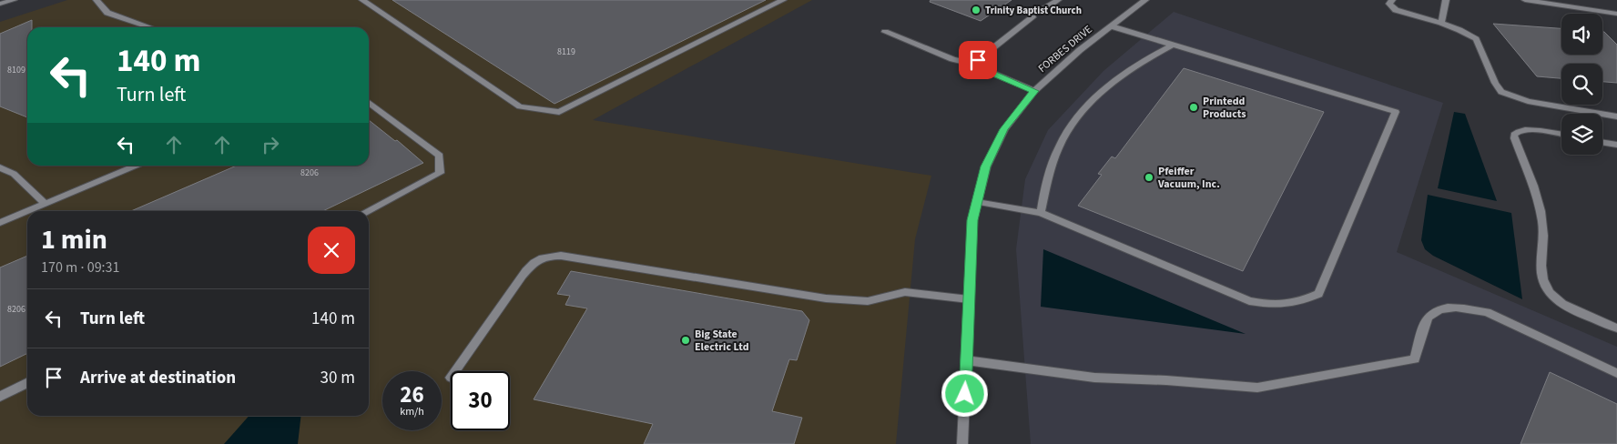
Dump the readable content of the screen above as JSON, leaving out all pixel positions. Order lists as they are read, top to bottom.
{
  "streets": {
    "street": ["FORBES DRIVE"]
  },
  "places": [
    "Trinity Baptist Church",
    "Printedd Products",
    "Pfeiffer Vacuum, Inc.",
    "Big State Electric Ltd"
  ],
  "house_numbers": [
    "8119",
    "8109",
    "8206",
    "8206"
  ],
  "page": {
    "turn": ["140 m", "Turn left"],
    "heading": ["1 min", "170 m · 09:31"],
    "list": [
      {
        "name": "Turn left",
        "value": "140 m"
      },
      {
        "name": "Arrive at destination",
        "value": "30 m"
      }
    ],
    "speed": "26 km/h",
    "limit": "30"
  }
}
